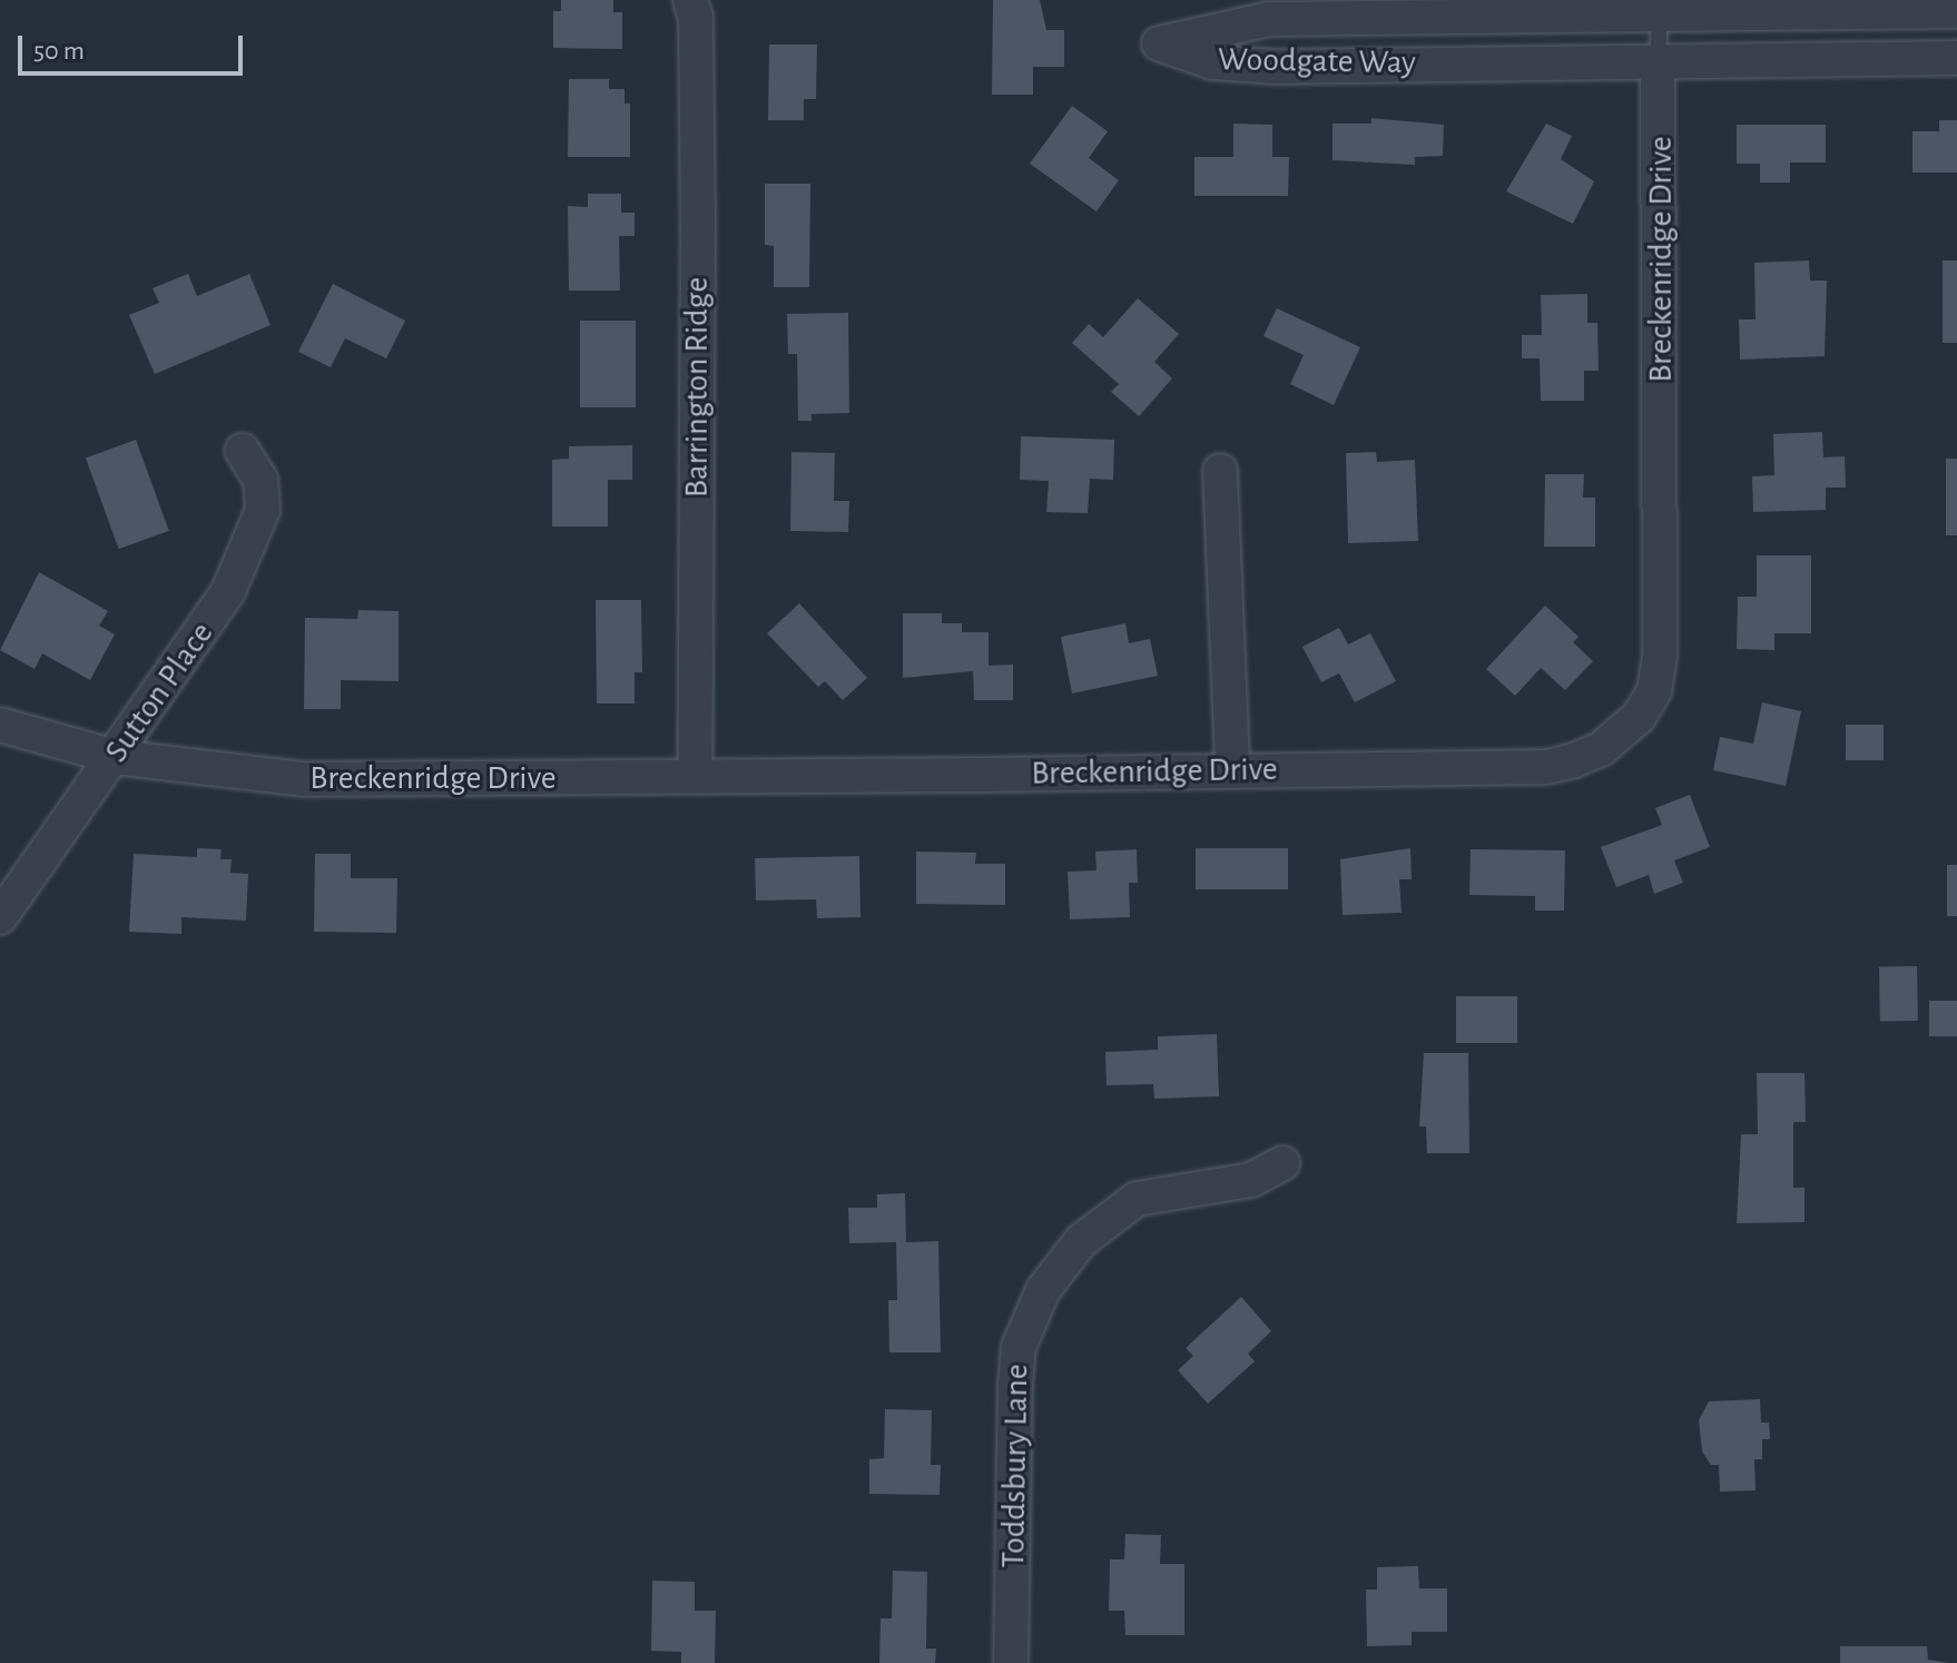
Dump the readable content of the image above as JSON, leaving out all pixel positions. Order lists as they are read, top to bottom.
{
  "streets": {
    "street": [
      "Woodgate Way",
      "Breckenridge Drive",
      "Barrington Ridge",
      "Sutton Place",
      "Toddsbury Lane"
    ]
  },
  "crossings": [
    ["Woodgate Way", "Breckenridge Drive"],
    ["Breckenridge Drive", "Barrington Ridge"],
    ["Breckenridge Drive", "Sutton Place"]
  ],
  "scale_bar": "50 m"
}
